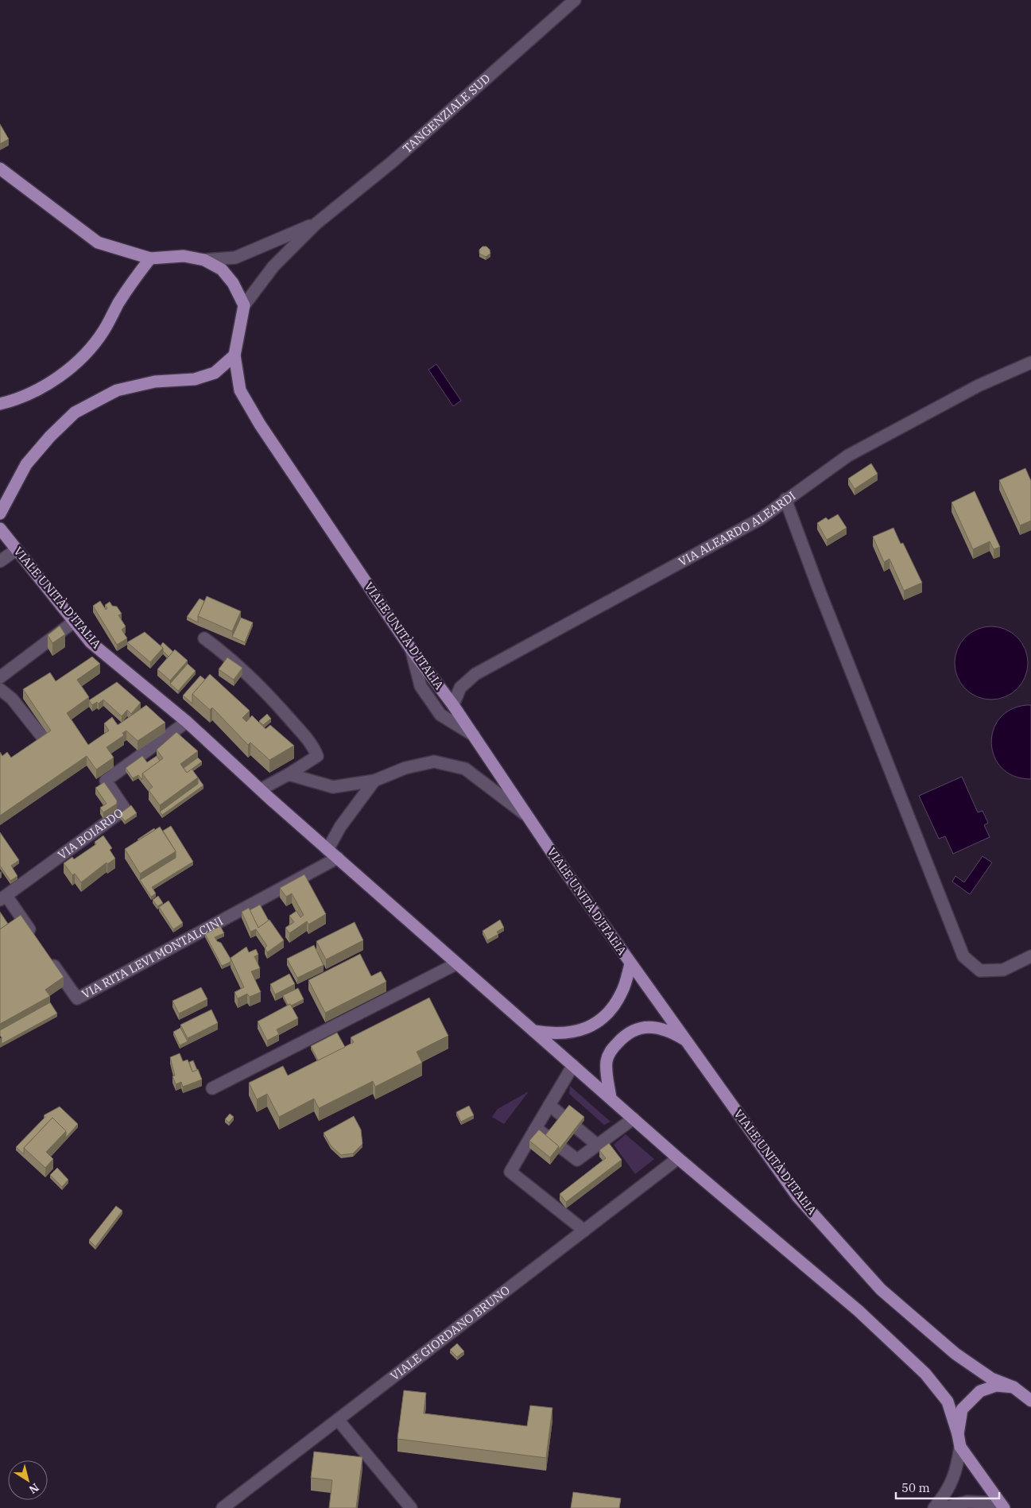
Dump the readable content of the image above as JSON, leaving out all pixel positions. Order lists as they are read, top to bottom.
{
  "streets": {
    "main road": ["VIALE UNITÀ D'ITALIA"],
    "street": [
      "TANGENZIALE SUD",
      "VIA ALEARDO ALEARDI",
      "VIA BOIARDO",
      "VIA RITA LEVI MONTALCINI",
      "VIALE GIORDANO BRUNO"
    ]
  },
  "crossings": [
    ["TANGENZIALE SUD", "VIALE UNITÀ D'ITALIA"],
    ["VIA ALEARDO ALEARDI", "VIALE UNITÀ D'ITALIA"],
    ["VIALE UNITÀ D'ITALIA", "VIA BOIARDO"],
    ["VIALE UNITÀ D'ITALIA", "VIA RITA LEVI MONTALCINI"],
    ["VIALE UNITÀ D'ITALIA", "VIALE GIORDANO BRUNO"]
  ],
  "scale_bar": "50 m",
  "north": "bottom right"
}
